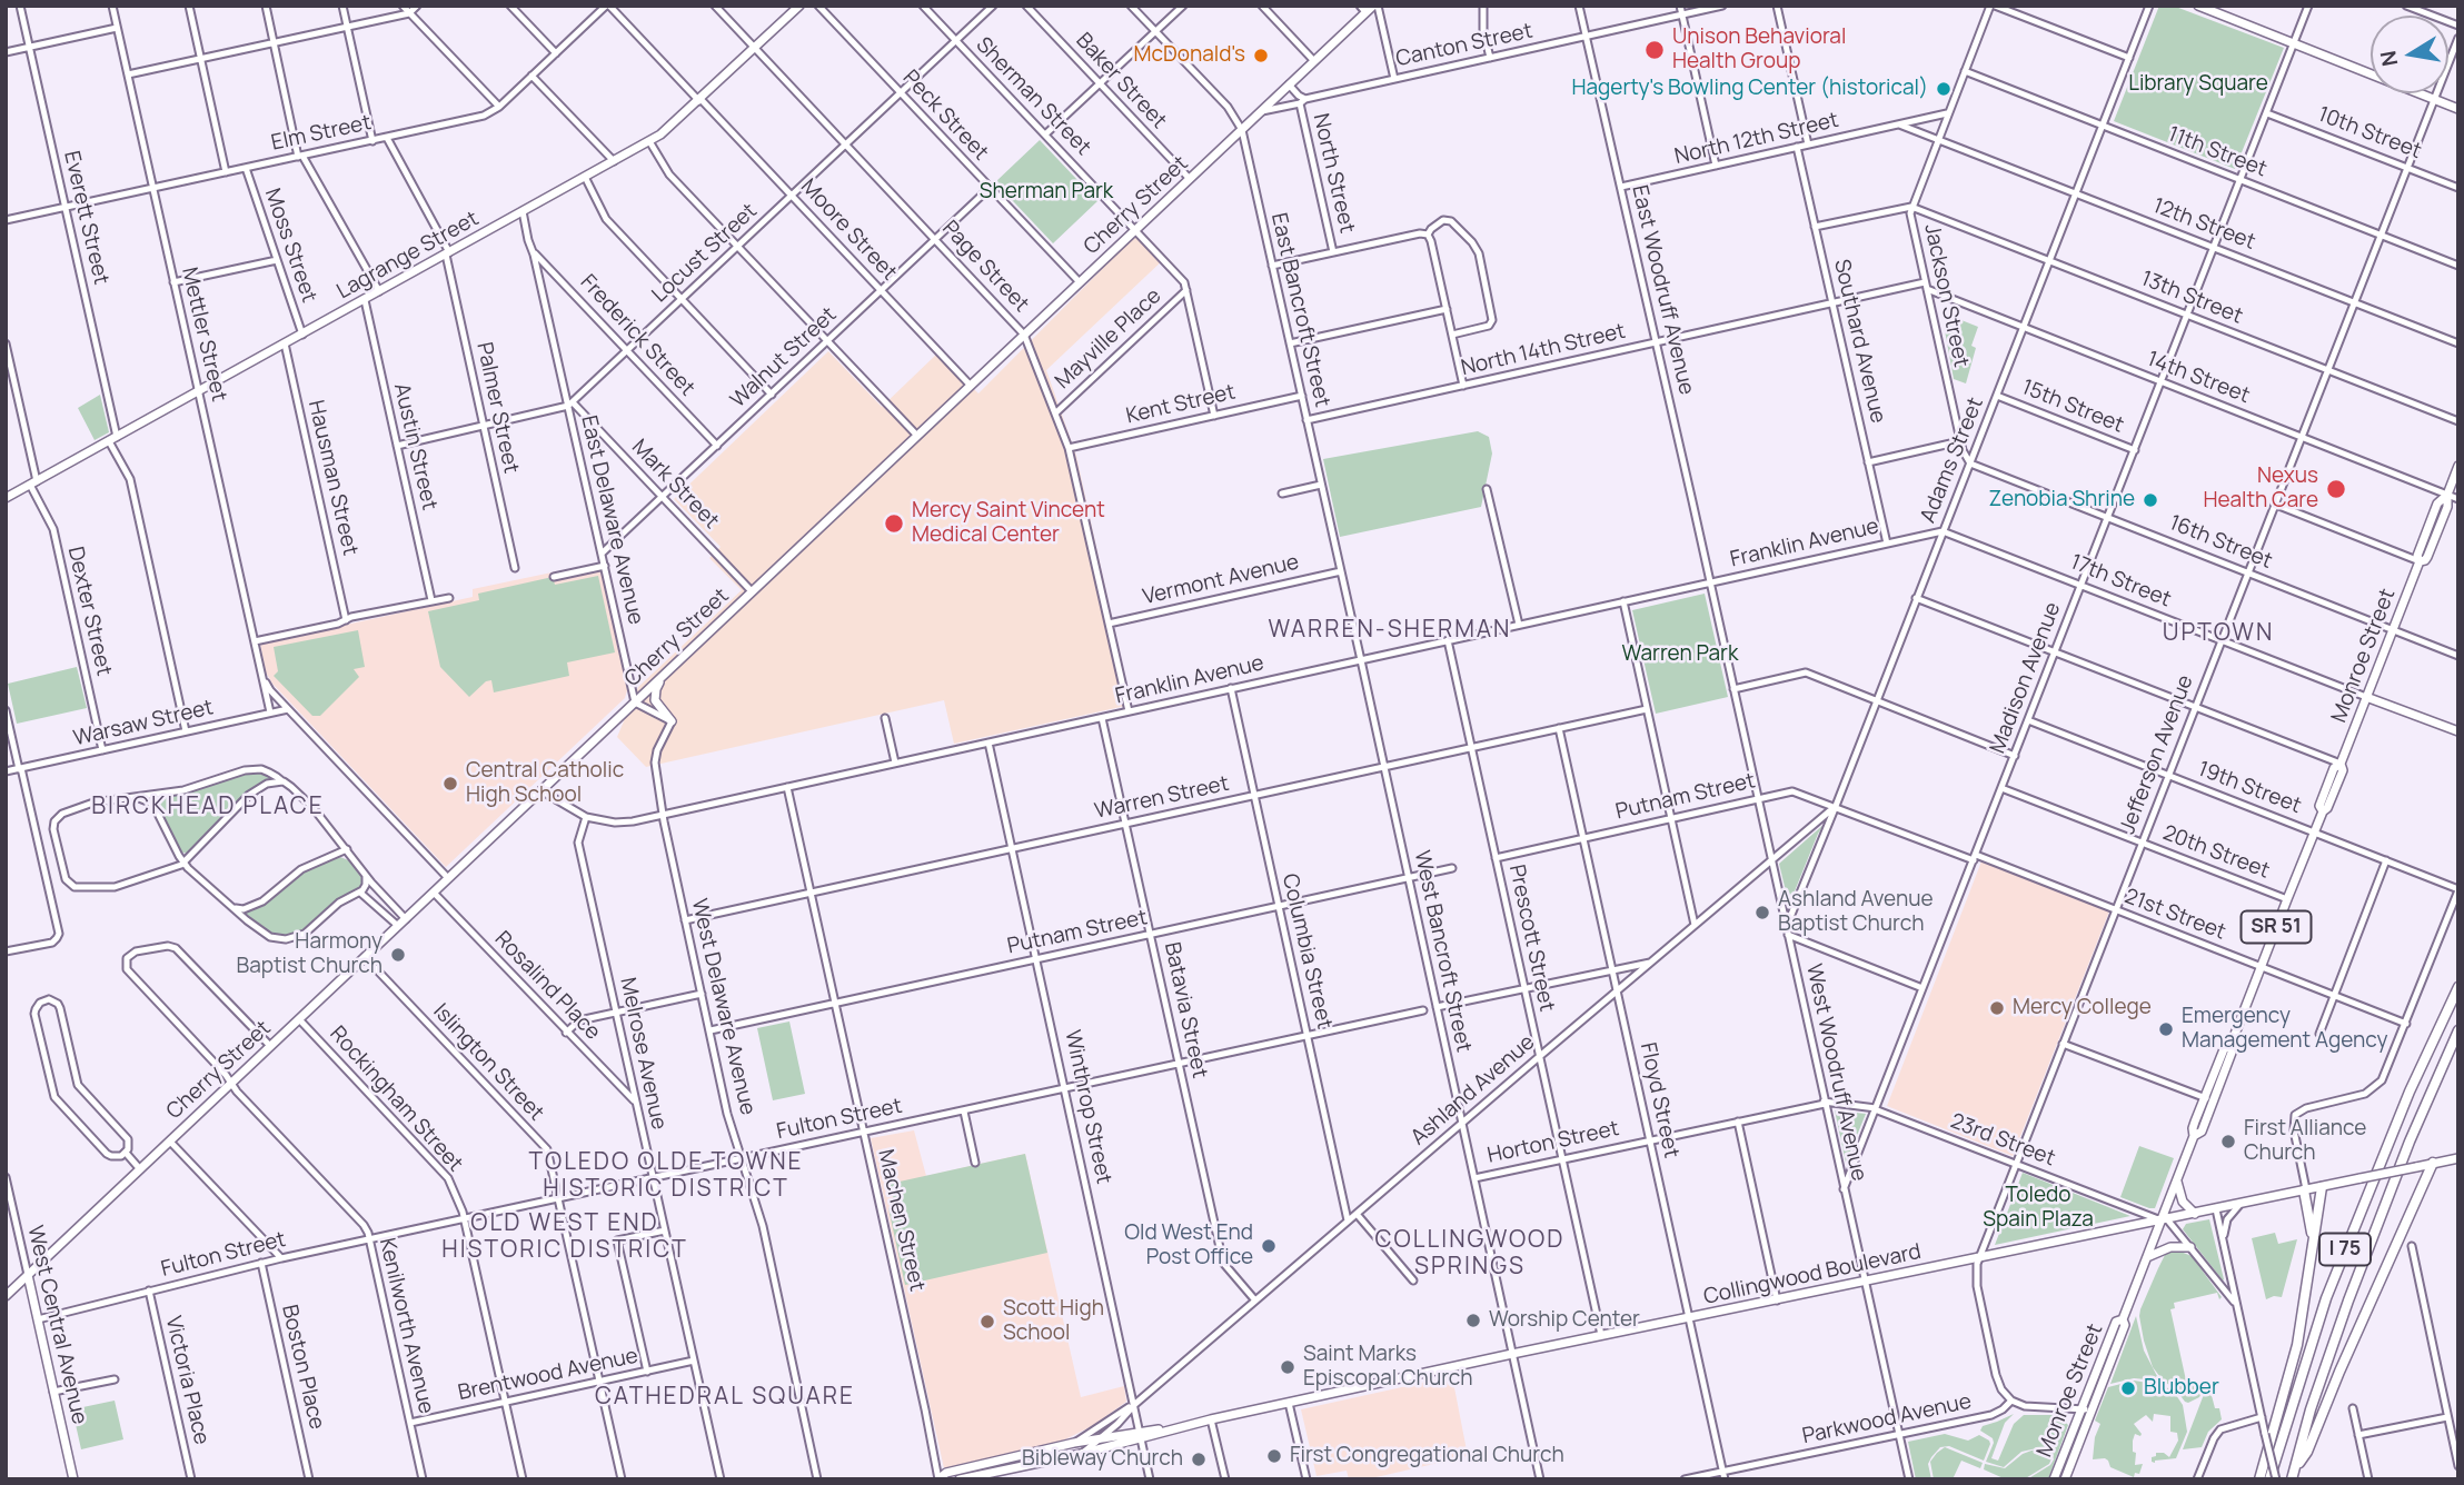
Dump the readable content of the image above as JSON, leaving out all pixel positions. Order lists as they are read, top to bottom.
{
  "streets": {
    "highway": ["I 75"],
    "main road": [
      "Cherry Street",
      "Lagrange Street",
      "17th Street",
      "Monroe Street",
      "SR 51",
      "Collingwood Boulevard",
      "West Central Avenue"
    ],
    "street": [
      "Canton Street",
      "Baker Street",
      "Sherman Street",
      "Peck Street",
      "Elm Street",
      "10th Street",
      "North 12th Street",
      "11th Street",
      "North Street",
      "Everett Street",
      "12th Street",
      "Moore Street",
      "Moss Street",
      "Locust Street",
      "Page Street",
      "East Woodruff Avenue",
      "Jackson Street",
      "13th Street",
      "East Bancroft Street",
      "Mettler Street",
      "Frederick Street",
      "Mayville Place",
      "Southard Avenue",
      "North 14th Street",
      "Walnut Street",
      "14th Street",
      "Kent Street",
      "15th Street",
      "Palmer Street",
      "Austin Street",
      "Adams Street",
      "Hausman Street",
      "Mark Street",
      "East Delaware Avenue",
      "16th Street",
      "Franklin Avenue",
      "Vermont Avenue",
      "Dexter Street",
      "Madison Avenue",
      "Warsaw Street",
      "Jefferson Avenue",
      "19th Street",
      "Putnam Street",
      "Warren Street",
      "20th Street",
      "21st Street",
      "Prescott Street",
      "Columbia Street",
      "West Bancroft Street",
      "Rosalind Place",
      "West Delaware Avenue",
      "Batavia Street",
      "Melrose Avenue",
      "Islington Street",
      "West Woodruff Avenue",
      "Ashland Avenue",
      "Rockingham Street",
      "Floyd Street",
      "Winthrop Street",
      "Fulton Street",
      "23rd Street",
      "Horton Street",
      "Machen Street",
      "Kenilworth Avenue",
      "Boston Place",
      "Brentwood Avenue",
      "Victoria Place",
      "Parkwood Avenue"
    ]
  },
  "crossings": [
    ["Canton Street", "North Street"],
    ["Canton Street", "Cherry Street"],
    ["Canton Street", "East Woodruff Avenue"],
    ["Baker Street", "Cherry Street"],
    ["Sherman Street", "Cherry Street"],
    ["Sherman Street", "Locust Street"],
    ["Sherman Street", "Mayville Place"],
    ["Sherman Street", "Kent Street"],
    ["Peck Street", "Cherry Street"],
    ["Peck Street", "Locust Street"],
    ["Peck Street", "Walnut Street"],
    ["Elm Street", "Everett Street"],
    ["Elm Street", "Moore Street"],
    ["Elm Street", "Moss Street"],
    ["Elm Street", "Mettler Street"],
    ["Elm Street", "Palmer Street"],
    ["10th Street", "Madison Avenue"],
    ["10th Street", "Jefferson Avenue"],
    ["North 12th Street", "East Woodruff Avenue"],
    ["North 12th Street", "Jackson Street"],
    ["North 12th Street", "Southard Avenue"],
    ["11th Street", "Jackson Street"],
    ["11th Street", "Adams Street"],
    ["11th Street", "Madison Avenue"],
    ["11th Street", "Jefferson Avenue"],
    ["Cherry Street", "Moore Street"],
    ["Cherry Street", "Page Street"],
    ["Cherry Street", "East Bancroft Street"],
    ["Cherry Street", "Mettler Street"],
    ["Cherry Street", "Mark Street"],
    ["Cherry Street", "East Delaware Avenue"],
    ["Cherry Street", "Franklin Avenue"],
    ["Cherry Street", "Rosalind Place"],
    ["Cherry Street", "Islington Street"],
    ["Cherry Street", "Rockingham Street"],
    ["Cherry Street", "West Central Avenue"],
    ["Cherry Street", "Kenilworth Avenue"],
    ["Everett Street", "Lagrange Street"],
    ["Everett Street", "Warsaw Street"],
    ["12th Street", "Jackson Street"],
    ["12th Street", "Adams Street"],
    ["12th Street", "Madison Avenue"],
    ["12th Street", "Jefferson Avenue"],
    ["Moore Street", "Locust Street"],
    ["Moore Street", "Lagrange Street"],
    ["Moore Street", "Walnut Street"],
    ["Moss Street", "Lagrange Street"],
    ["Locust Street", "Page Street"],
    ["Locust Street", "Frederick Street"],
    ["Locust Street", "Palmer Street"],
    ["Locust Street", "Austin Street"],
    ["Locust Street", "Mark Street"],
    ["Locust Street", "East Delaware Avenue"],
    ["Lagrange Street", "Page Street"],
    ["Lagrange Street", "Mettler Street"],
    ["Lagrange Street", "Palmer Street"],
    ["Lagrange Street", "Austin Street"],
    ["Lagrange Street", "Hausman Street"],
    ["Lagrange Street", "East Delaware Avenue"],
    ["Lagrange Street", "Dexter Street"],
    ["Page Street", "Mayville Place"],
    ["Page Street", "Walnut Street"],
    ["Page Street", "Kent Street"],
    ["Page Street", "Franklin Avenue"],
    ["Page Street", "Vermont Avenue"],
    ["East Woodruff Avenue", "North 14th Street"],
    ["East Woodruff Avenue", "Franklin Avenue"],
    ["East Woodruff Avenue", "West Woodruff Avenue"],
    ["Jackson Street", "13th Street"],
    ["Jackson Street", "North 14th Street"],
    ["Jackson Street", "14th Street"],
    ["Jackson Street", "Adams Street"],
    ["Jackson Street", "16th Street"],
    ["13th Street", "Adams Street"],
    ["13th Street", "Madison Avenue"],
    ["13th Street", "Jefferson Avenue"],
    ["East Bancroft Street", "North 14th Street"],
    ["East Bancroft Street", "Kent Street"],
    ["East Bancroft Street", "Franklin Avenue"],
    ["East Bancroft Street", "Vermont Avenue"],
    ["East Bancroft Street", "West Bancroft Street"],
    ["Mettler Street", "Warsaw Street"],
    ["Frederick Street", "Walnut Street"],
    ["Frederick Street", "East Delaware Avenue"],
    ["Southard Avenue", "North 14th Street"],
    ["Southard Avenue", "Franklin Avenue"],
    ["North 14th Street", "14th Street"],
    ["Walnut Street", "Mark Street"],
    ["Walnut Street", "East Delaware Avenue"],
    ["14th Street", "Adams Street"],
    ["14th Street", "Monroe Street"],
    ["14th Street", "Madison Avenue"],
    ["14th Street", "Jefferson Avenue"],
    ["15th Street", "Adams Street"],
    ["15th Street", "Madison Avenue"],
    ["Adams Street", "16th Street"],
    ["Adams Street", "Franklin Avenue"],
    ["Adams Street", "17th Street"],
    ["Adams Street", "Putnam Street"],
    ["Adams Street", "21st Street"],
    ["Adams Street", "West Woodruff Avenue"],
    ["Adams Street", "Ashland Avenue"],
    ["Mark Street", "East Delaware Avenue"],
    ["16th Street", "Monroe Street"],
    ["16th Street", "Madison Avenue"],
    ["16th Street", "Jefferson Avenue"],
    ["Franklin Avenue", "17th Street"],
    ["Franklin Avenue", "Prescott Street"],
    ["Franklin Avenue", "Columbia Street"],
    ["Franklin Avenue", "West Bancroft Street"],
    ["Franklin Avenue", "West Delaware Avenue"],
    ["Franklin Avenue", "Batavia Street"],
    ["Franklin Avenue", "Melrose Avenue"],
    ["Franklin Avenue", "West Woodruff Avenue"],
    ["Franklin Avenue", "Winthrop Street"],
    ["Franklin Avenue", "Machen Street"],
    ["17th Street", "Monroe Street"],
    ["17th Street", "Madison Avenue"],
    ["17th Street", "Jefferson Avenue"],
    ["Dexter Street", "Warsaw Street"],
    ["Monroe Street", "19th Street"],
    ["Monroe Street", "20th Street"],
    ["Monroe Street", "21st Street"],
    ["Monroe Street", "23rd Street"],
    ["Monroe Street", "Collingwood Boulevard"],
    ["Madison Avenue", "19th Street"],
    ["Madison Avenue", "20th Street"],
    ["Madison Avenue", "21st Street"],
    ["Madison Avenue", "West Woodruff Avenue"],
    ["Madison Avenue", "23rd Street"],
    ["Jefferson Avenue", "19th Street"],
    ["Jefferson Avenue", "20th Street"],
    ["Jefferson Avenue", "21st Street"],
    ["Jefferson Avenue", "23rd Street"],
    ["Jefferson Avenue", "Collingwood Boulevard"],
    ["Jefferson Avenue", "Parkwood Avenue"],
    ["Putnam Street", "21st Street"],
    ["Putnam Street", "Prescott Street"],
    ["Putnam Street", "Columbia Street"],
    ["Putnam Street", "West Bancroft Street"],
    ["Putnam Street", "West Delaware Avenue"],
    ["Putnam Street", "Batavia Street"],
    ["Putnam Street", "West Woodruff Avenue"],
    ["Putnam Street", "Ashland Avenue"],
    ["Putnam Street", "Floyd Street"],
    ["Putnam Street", "Winthrop Street"],
    ["Putnam Street", "Machen Street"],
    ["Warren Street", "Prescott Street"],
    ["Warren Street", "Columbia Street"],
    ["Warren Street", "West Bancroft Street"],
    ["Warren Street", "West Delaware Avenue"],
    ["Warren Street", "Batavia Street"],
    ["Warren Street", "Floyd Street"],
    ["Warren Street", "Winthrop Street"],
    ["Warren Street", "Machen Street"],
    ["21st Street", "Ashland Avenue"],
    ["Prescott Street", "Ashland Avenue"],
    ["Prescott Street", "Horton Street"],
    ["Prescott Street", "Collingwood Boulevard"],
    ["Columbia Street", "Ashland Avenue"],
    ["Columbia Street", "Fulton Street"],
    ["West Bancroft Street", "Ashland Avenue"],
    ["West Bancroft Street", "Horton Street"],
    ["West Bancroft Street", "Collingwood Boulevard"],
    ["Rosalind Place", "Melrose Avenue"],
    ["West Delaware Avenue", "Fulton Street"],
    ["Batavia Street", "Ashland Avenue"],
    ["Batavia Street", "Fulton Street"],
    ["Melrose Avenue", "Fulton Street"],
    ["Melrose Avenue", "Brentwood Avenue"],
    ["Islington Street", "Fulton Street"],
    ["Islington Street", "Brentwood Avenue"],
    ["West Woodruff Avenue", "Ashland Avenue"],
    ["West Woodruff Avenue", "23rd Street"],
    ["West Woodruff Avenue", "Horton Street"],
    ["West Woodruff Avenue", "Collingwood Boulevard"],
    ["West Woodruff Avenue", "Parkwood Avenue"],
    ["Ashland Avenue", "Floyd Street"],
    ["Ashland Avenue", "Winthrop Street"],
    ["Ashland Avenue", "Collingwood Boulevard"],
    ["Rockingham Street", "Fulton Street"],
    ["Rockingham Street", "Brentwood Avenue"],
    ["Floyd Street", "Horton Street"],
    ["Floyd Street", "Collingwood Boulevard"],
    ["Floyd Street", "Parkwood Avenue"],
    ["Winthrop Street", "Fulton Street"],
    ["Winthrop Street", "Collingwood Boulevard"],
    ["Fulton Street", "Machen Street"],
    ["Fulton Street", "West Central Avenue"],
    ["Fulton Street", "Kenilworth Avenue"],
    ["Fulton Street", "Boston Place"],
    ["Fulton Street", "Victoria Place"],
    ["23rd Street", "Horton Street"],
    ["23rd Street", "Collingwood Boulevard"],
    ["Machen Street", "Collingwood Boulevard"],
    ["Kenilworth Avenue", "Brentwood Avenue"]
  ],
  "districts": [
    "WARREN-SHERMAN",
    "UPTOWN",
    "BIRCKHEAD PLACE",
    "TOLEDO OLDE TOWNE HISTORIC DISTRICT",
    "OLD WEST END HISTORIC DISTRICT",
    "COLLINGWOOD SPRINGS",
    "CATHEDRAL SQUARE"
  ],
  "parks": [
    "Library Square",
    "Sherman Park",
    "Warren Park",
    "Toledo Spain Plaza"
  ],
  "places": [
    "Unison Behavioral Health Group",
    "McDonald's",
    "Hagerty's Bowling Center (historical)",
    "Nexus Health Care",
    "Zenobia Shrine",
    "Mercy Saint Vincent Medical Center",
    "Central Catholic High School",
    "Ashland Avenue Baptist Church",
    "Harmony Baptist Church",
    "Mercy College",
    "Emergency Management Agency",
    "First Alliance Church",
    "Old West End Post Office",
    "Worship Center",
    "Scott High School",
    "Saint Marks Episcopal Church",
    "Blubber",
    "First Congregational Church",
    "Bibleway Church"
  ],
  "north": "left"
}
